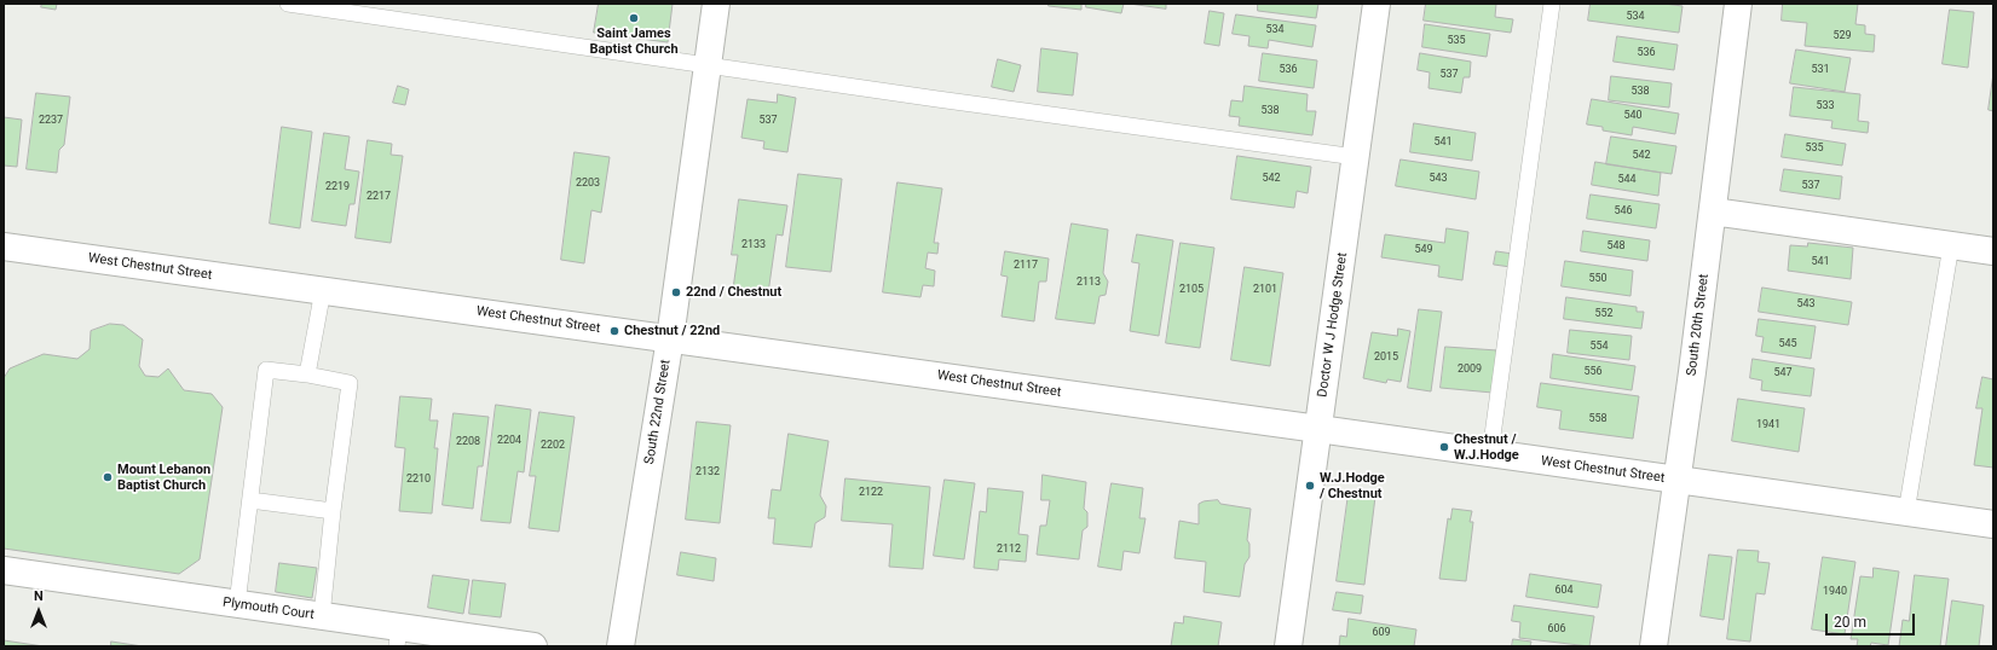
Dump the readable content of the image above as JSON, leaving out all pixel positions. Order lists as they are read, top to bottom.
{
  "streets": {
    "main road": [
      "West Chestnut Street",
      "Doctor W J Hodge Street",
      "South 20th Street",
      "South 22nd Street",
      "Plymouth Court"
    ]
  },
  "crossings": [
    ["West Chestnut Street", "Doctor W J Hodge Street"],
    ["West Chestnut Street", "South 20th Street"],
    ["West Chestnut Street", "South 22nd Street"]
  ],
  "places": [
    "Saint James Baptist Church",
    "22nd / Chestnut",
    "Chestnut / 22nd",
    "Chestnut / W.J.Hodge",
    "Mount Lebanon Baptist Church",
    "W.J.Hodge / Chestnut"
  ],
  "house_numbers": [
    "534",
    "534",
    "529",
    "535",
    "536",
    "536",
    "531",
    "537",
    "538",
    "533",
    "538",
    "540",
    "2237",
    "537",
    "541",
    "535",
    "542",
    "542",
    "543",
    "544",
    "2203",
    "537",
    "2219",
    "2217",
    "546",
    "2133",
    "548",
    "549",
    "541",
    "2117",
    "550",
    "2113",
    "2105",
    "2101",
    "543",
    "552",
    "545",
    "554",
    "2015",
    "2009",
    "556",
    "547",
    "558",
    "1941",
    "2204",
    "2208",
    "2202",
    "2132",
    "2210",
    "2122",
    "2112",
    "604",
    "1940",
    "606",
    "609"
  ],
  "scale_bar": "20 m",
  "north": "top"
}
